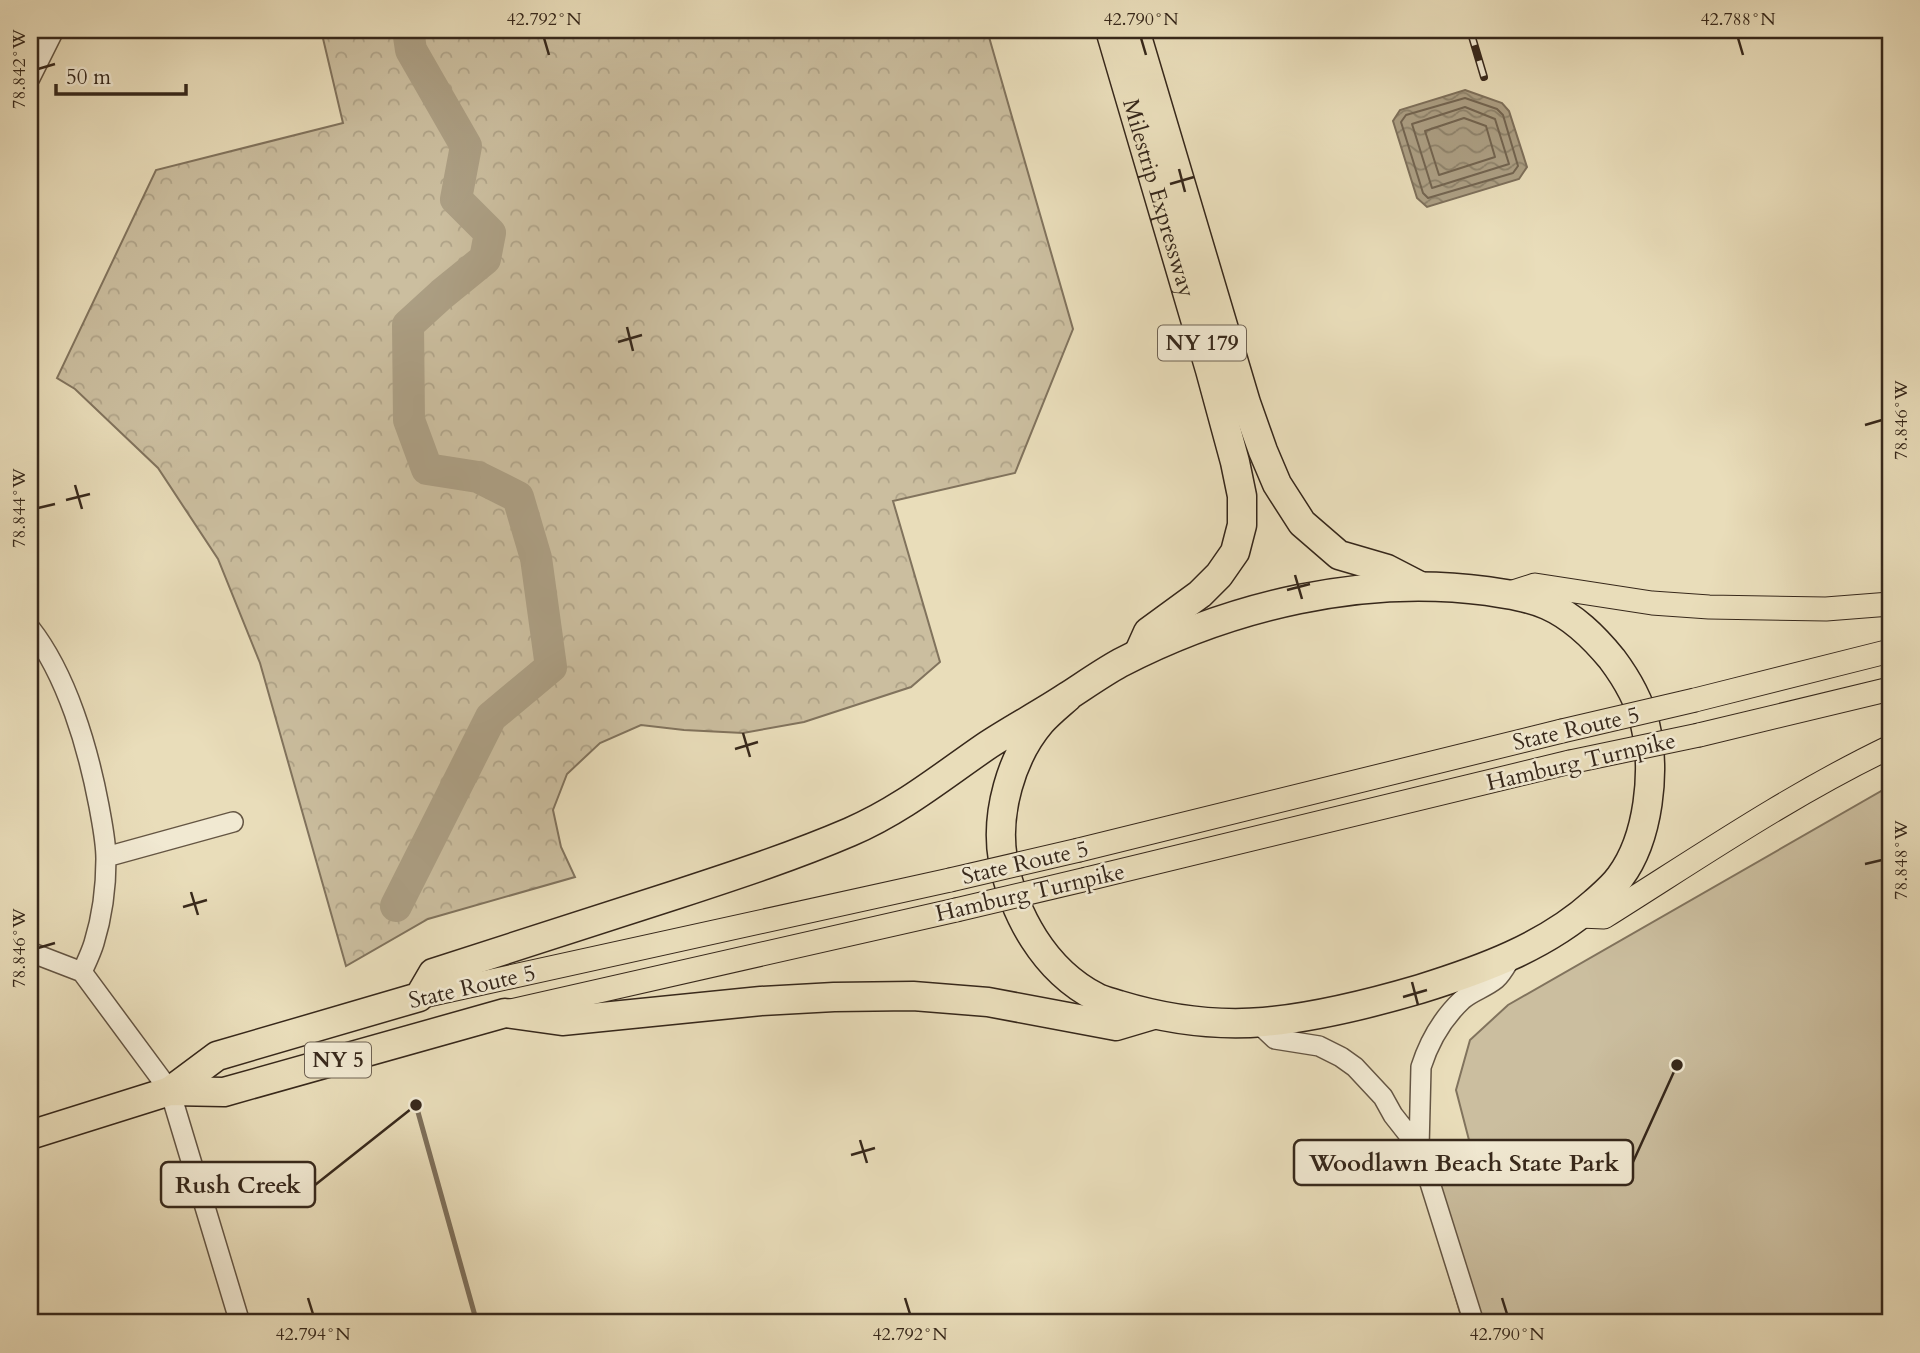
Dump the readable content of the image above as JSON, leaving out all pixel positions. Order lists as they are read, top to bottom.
{
  "streets": {
    "highway": [
      "Milestrip Expressway",
      "NY 179",
      "State Route 5",
      "Hamburg Turnpike",
      "NY 5"
    ]
  },
  "crossings": [
    ["State Route 5", "Hamburg Turnpike"],
    ["State Route 5", "NY 5"],
    ["Hamburg Turnpike", "NY 5"]
  ],
  "places": ["Woodlawn Beach State Park", "Rush Creek"],
  "scale_bar": "50 m",
  "coordinates": [
    "42.792°N",
    "42.790°N",
    "42.788°N",
    "78.842°W",
    "78.846°W",
    "78.844°W",
    "78.848°W",
    "42.794°N"
  ]
}
